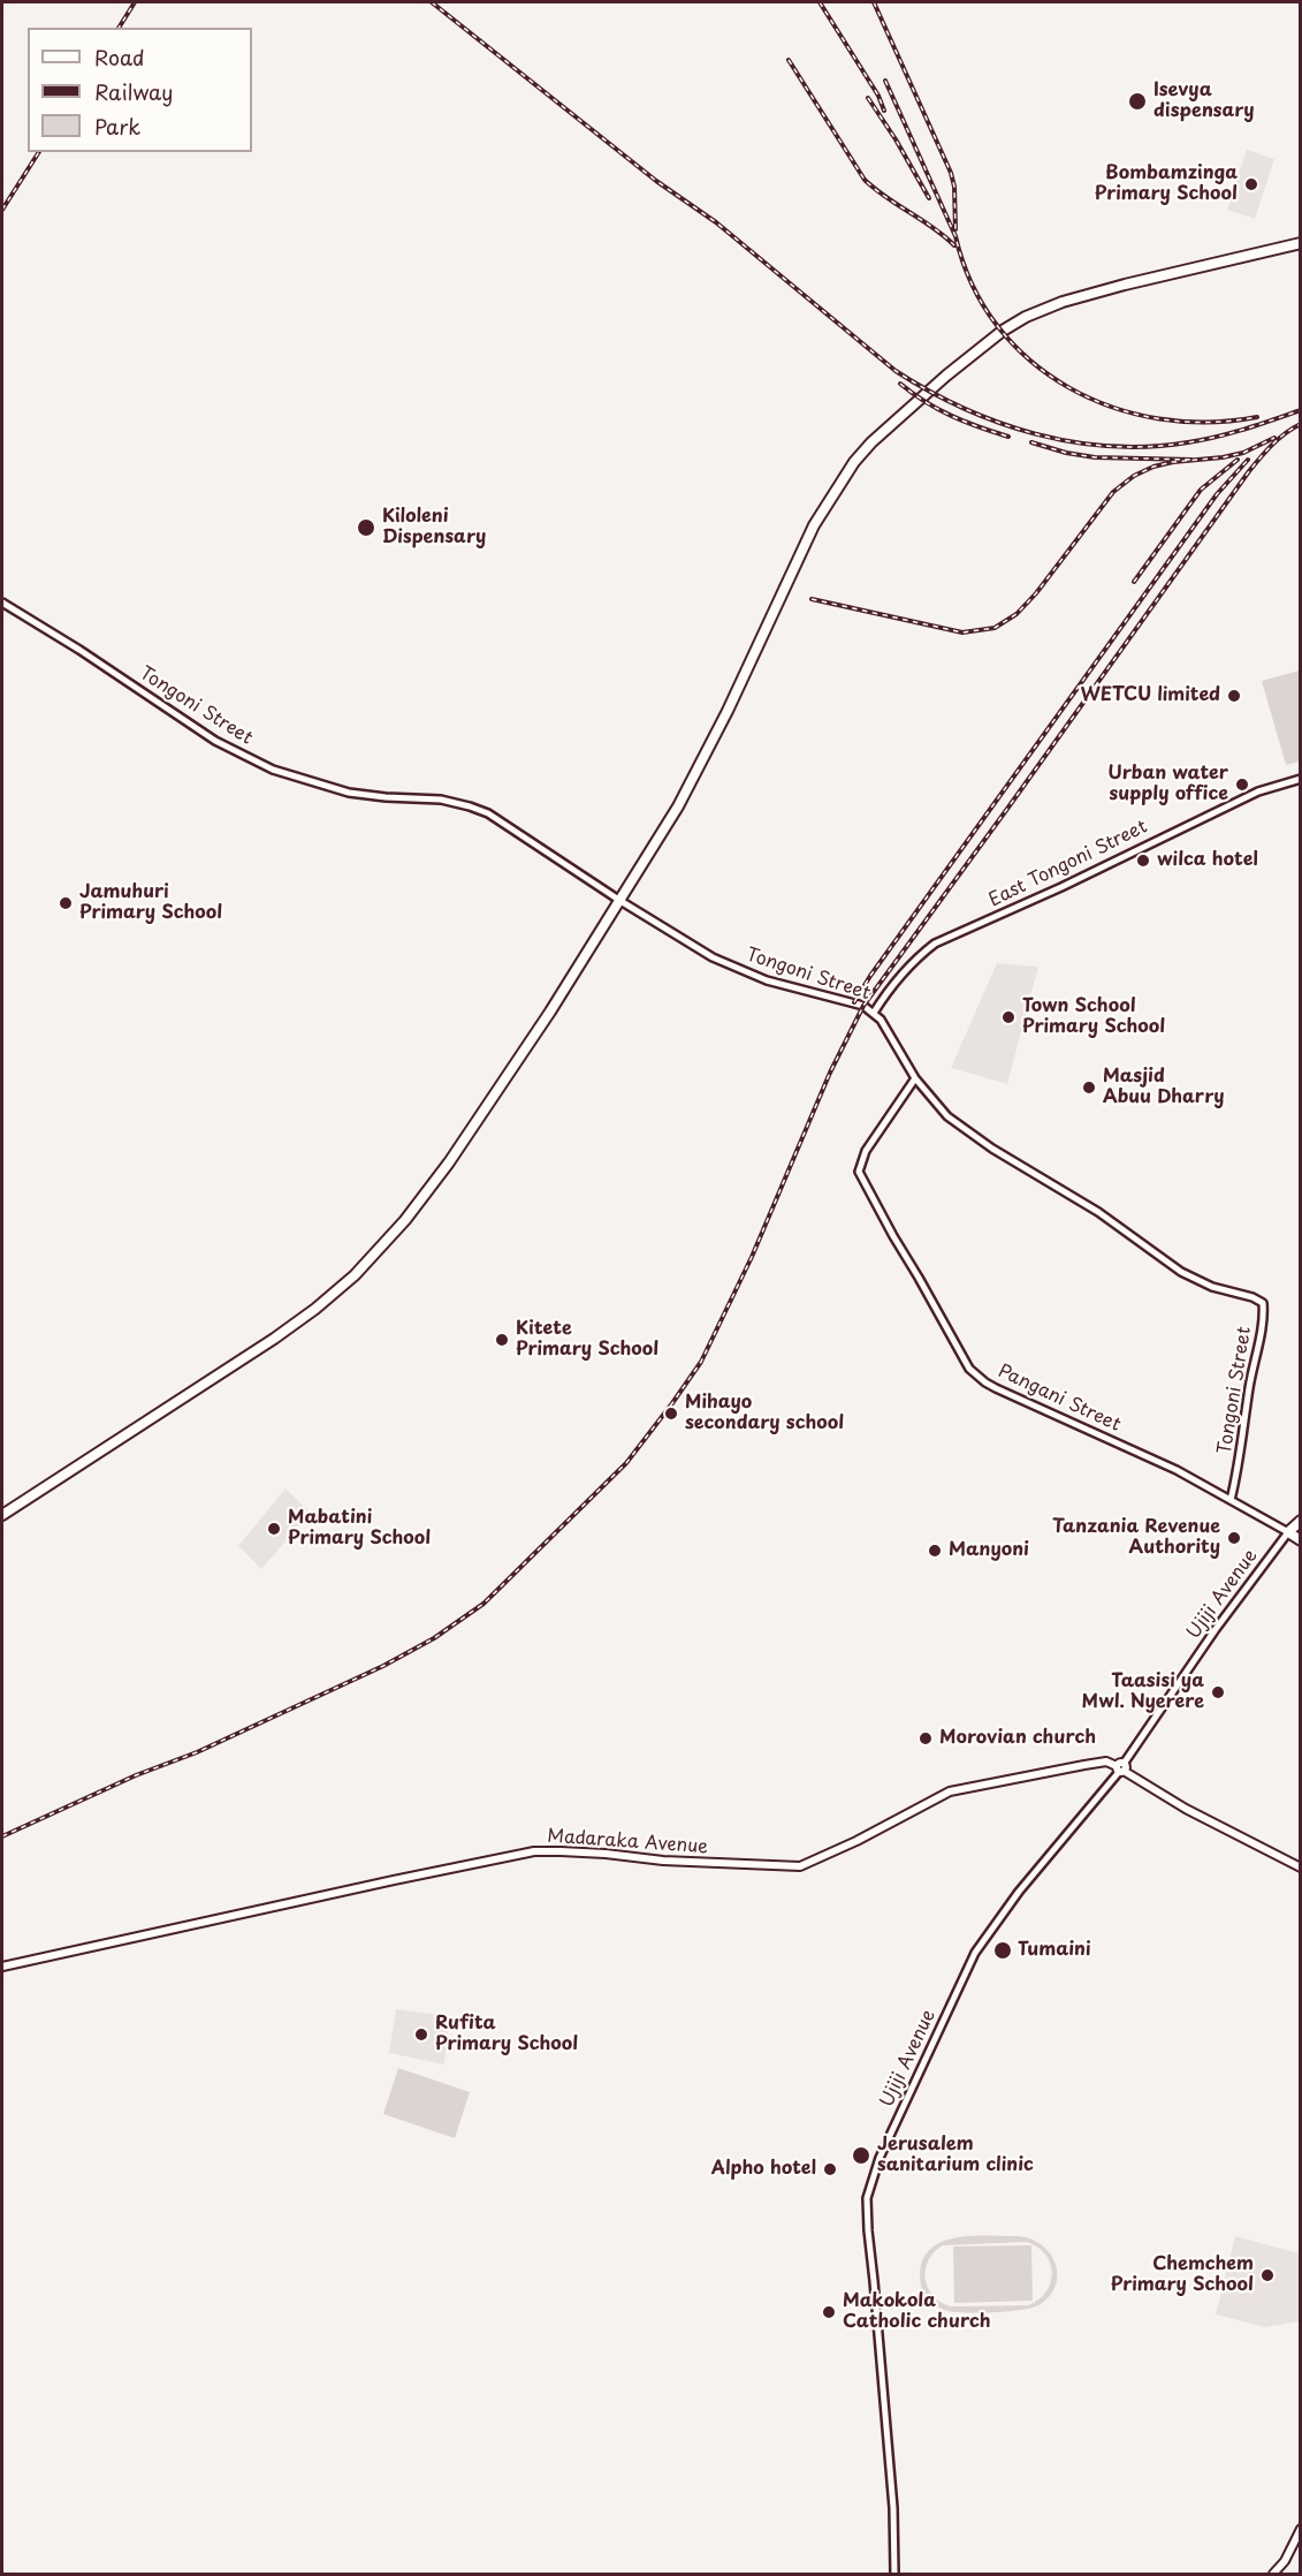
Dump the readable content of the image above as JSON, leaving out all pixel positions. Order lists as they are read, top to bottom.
{
  "streets": {
    "main road": ["Madaraka Avenue"],
    "street": [
      "Tongoni Street",
      "East Tongoni Street",
      "Pangani Street",
      "Ujiji Avenue"
    ]
  },
  "crossings": [
    ["Tongoni Street", "East Tongoni Street"],
    ["Tongoni Street", "Pangani Street"],
    ["Pangani Street", "Ujiji Avenue"],
    ["Ujiji Avenue", "Madaraka Avenue"]
  ],
  "places": [
    "Isevya dispensary",
    "Bombamzinga Primary School",
    "Kiloleni Dispensary",
    "WETCU limited",
    "Urban water supply office",
    "wilca hotel",
    "Jamuhuri Primary School",
    "Town School Primary School",
    "Masjid Abuu Dharry",
    "Kitete Primary School",
    "Mihayo secondary school",
    "Mabatini Primary School",
    "Tanzania Revenue Authority",
    "Manyoni",
    "Taasisi ya Mwl. Nyerere",
    "Morovian church",
    "Tumaini",
    "Rufita Primary School",
    "Jerusalem sanitarium clinic",
    "Alpho hotel",
    "Chemchem Primary School",
    "Makokola Catholic church"
  ],
  "legend": ["Road", "Railway", "Park"]
}
